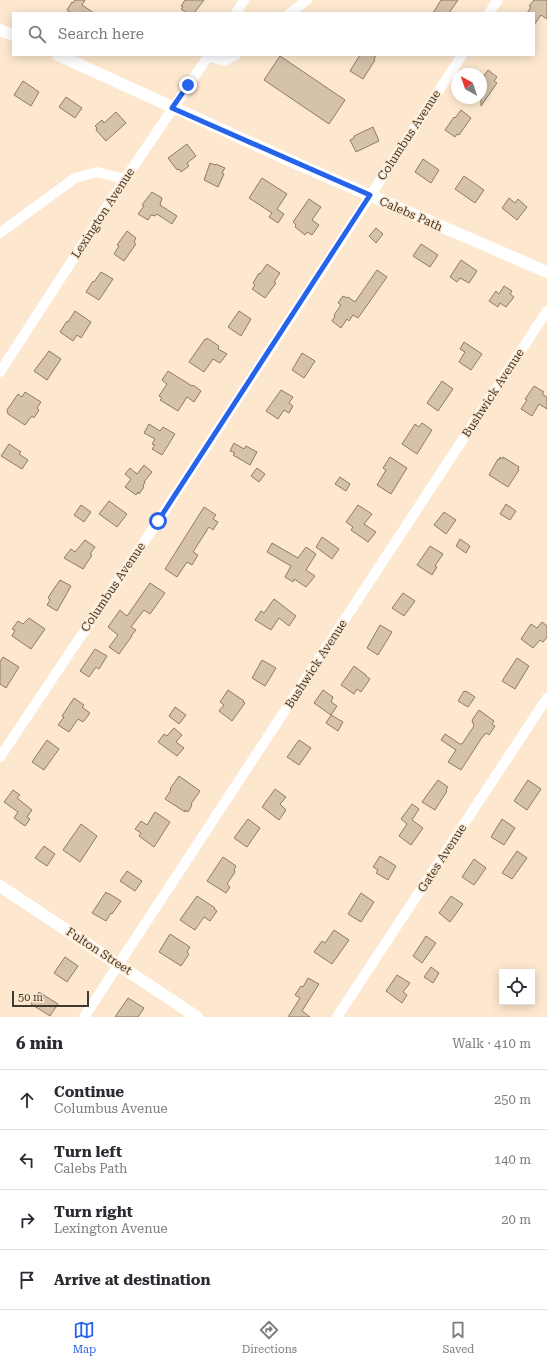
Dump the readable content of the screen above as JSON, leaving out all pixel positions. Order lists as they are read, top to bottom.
{
  "streets": {
    "street": [
      "Columbus Avenue",
      "Lexington Avenue",
      "Calebs Path",
      "Bushwick Avenue",
      "Gates Avenue",
      "Fulton Street"
    ]
  },
  "crossings": [
    ["Columbus Avenue", "Calebs Path"],
    ["Lexington Avenue", "Calebs Path"],
    ["Bushwick Avenue", "Fulton Street"]
  ],
  "scale_bar": "50 m",
  "north": "top left",
  "page": {
    "search": "Search here",
    "scale": "50 m",
    "heading": ["6 min", "Walk · 410 m"],
    "list": [
      ["Continue", "Columbus Avenue", "250 m"],
      ["Turn left", "Calebs Path", "140 m"],
      ["Turn right", "Lexington Avenue", "20 m"],
      "Arrive at destination"
    ],
    "nav": ["Map", "Directions", "Saved"]
  }
}
